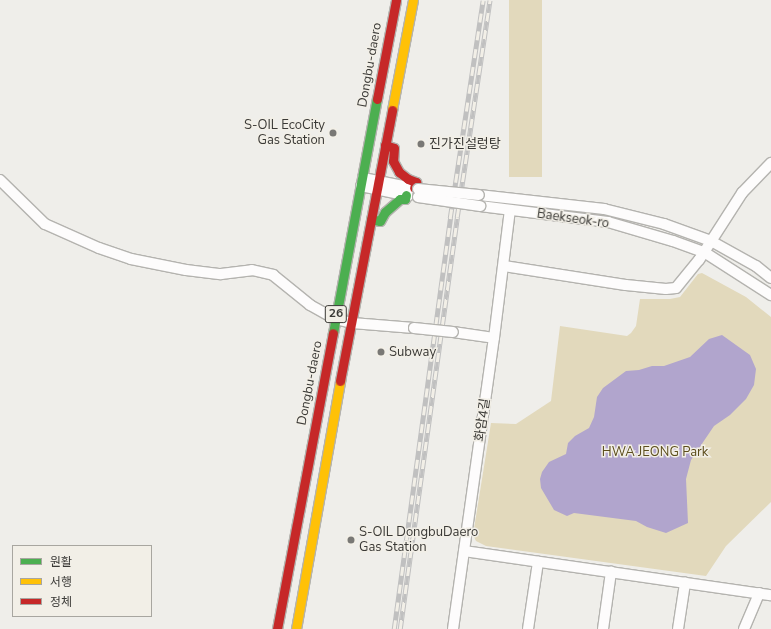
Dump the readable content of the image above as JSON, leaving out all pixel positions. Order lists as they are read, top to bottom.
{
  "streets": {
    "main road": ["Dongbu-daero", "26"],
    "street": ["Baekseok-ro", "화암4길"]
  },
  "crossings": [
    ["Dongbu-daero", "Baekseok-ro"],
    ["Baekseok-ro", "26"],
    ["Baekseok-ro", "화암4길"]
  ],
  "parks": ["HWA JEONG Park"],
  "places": [
    "S-OIL EcoCity Gas Station",
    "진가진설렁탕",
    "Subway",
    "S-OIL DongbuDaero Gas Station"
  ],
  "legend": ["원활", "서행", "정체"]
}
